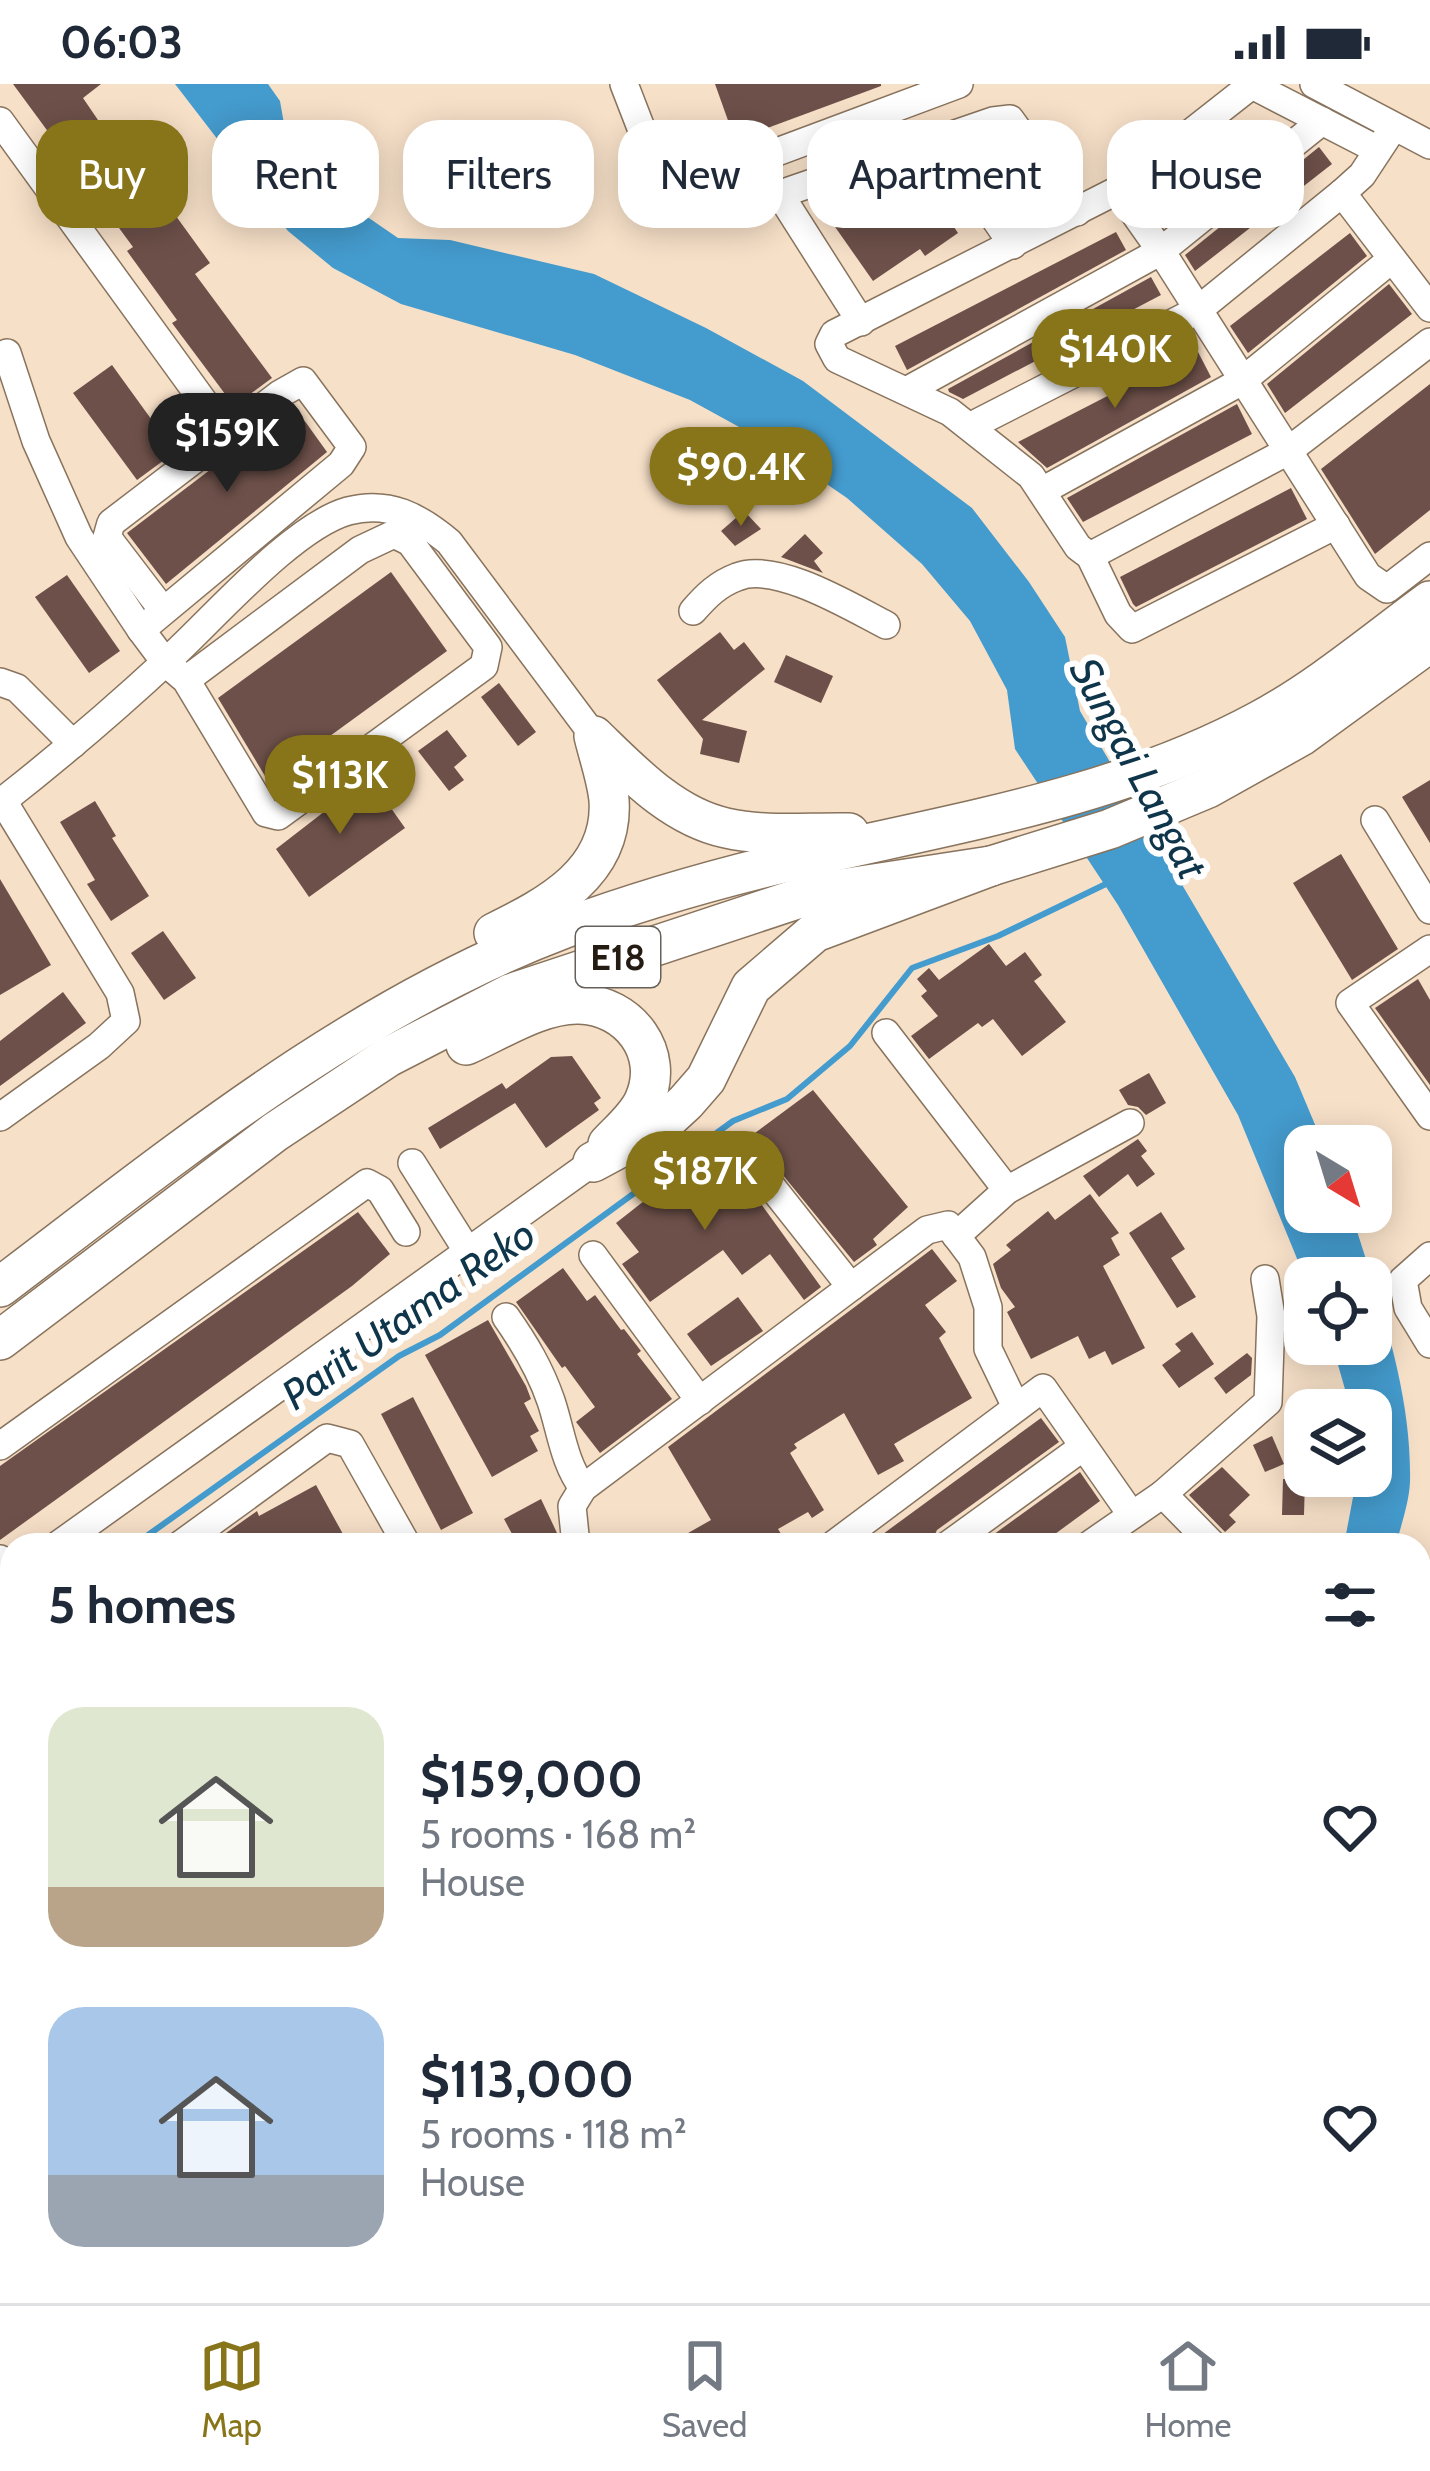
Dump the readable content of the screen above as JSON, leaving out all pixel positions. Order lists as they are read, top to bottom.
{
  "streets": {
    "highway": ["E18"]
  },
  "water": ["Sungai Langat", "Parit Utama Reko"],
  "north": "bottom right",
  "page": {
    "status": "06:03",
    "chip": [
      "Buy",
      "Rent",
      "Filters",
      "New",
      "Apartment",
      "House"
    ],
    "price": [
      "$140K",
      "$159K",
      "$90.4K",
      "$113K",
      "$187K"
    ],
    "heading": "5 homes",
    "list": [
      {
        "name": "$159,000",
        "note": "5 rooms · 168 m² · House"
      },
      {
        "name": "$113,000",
        "note": "5 rooms · 118 m² · House"
      }
    ],
    "tabs": ["Map", "Saved", "Home"]
  }
}
